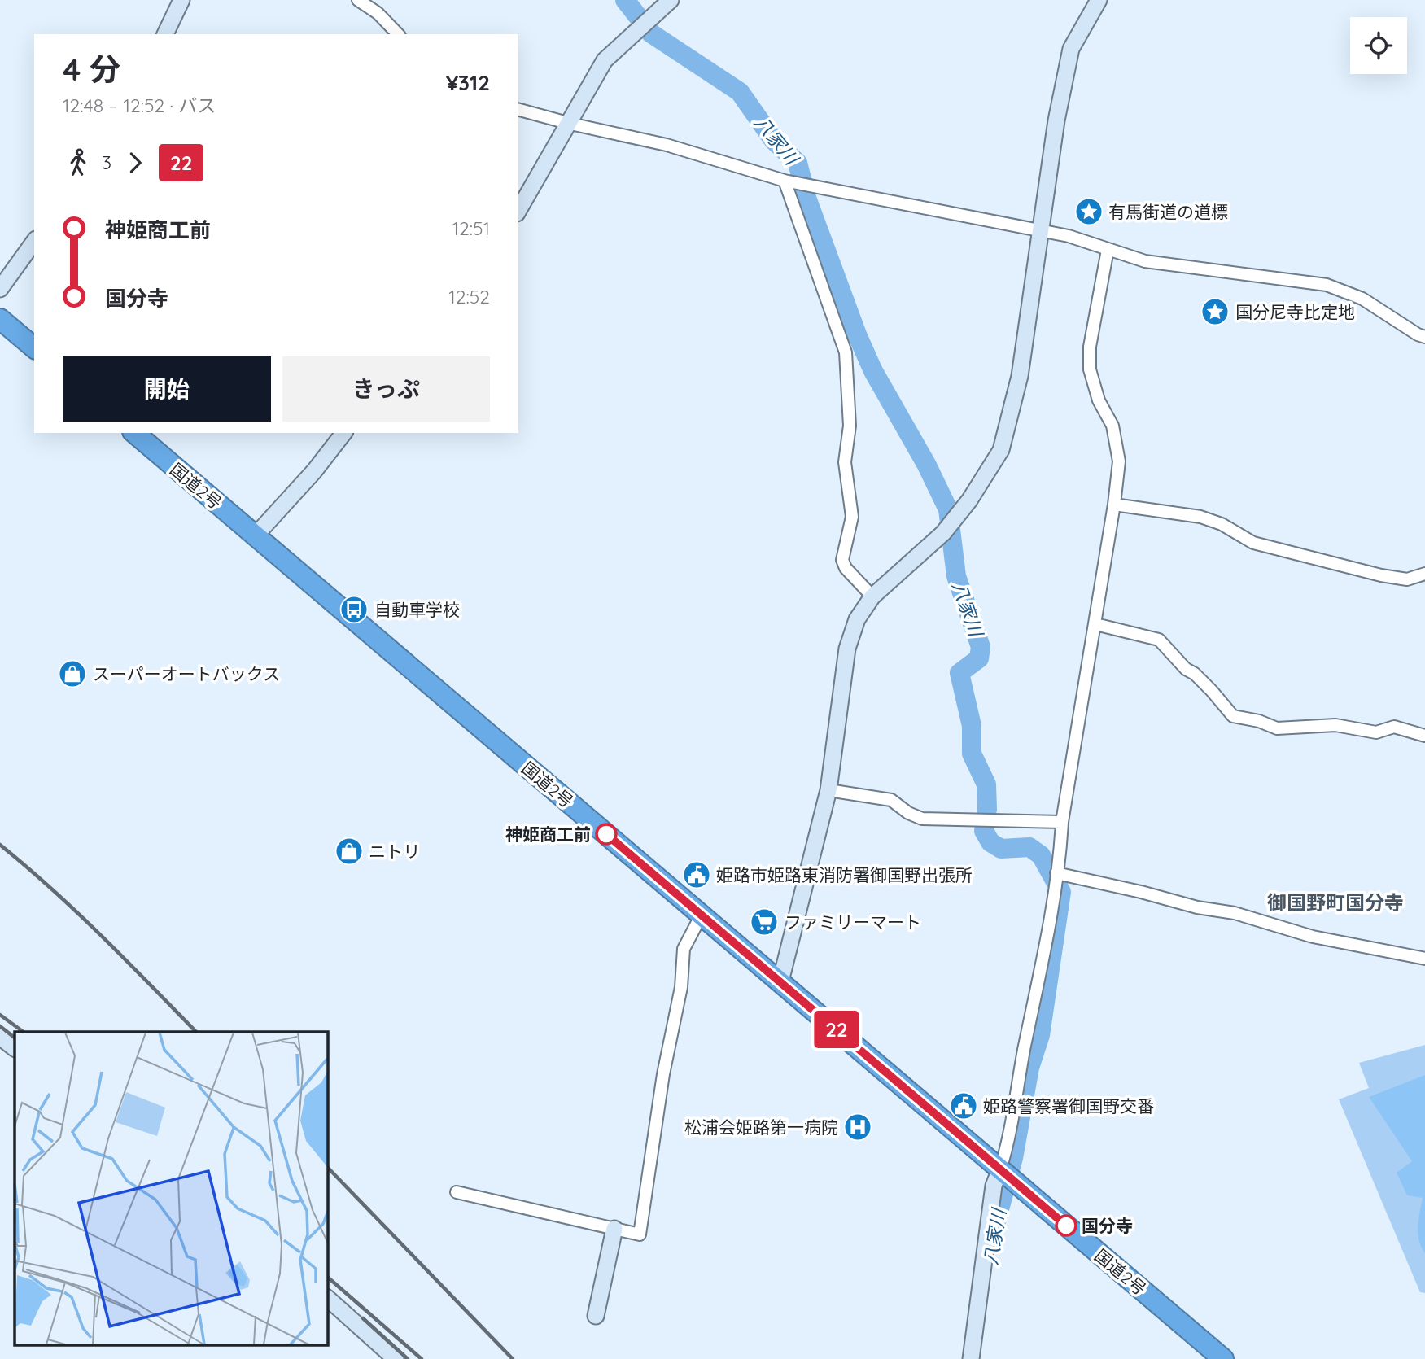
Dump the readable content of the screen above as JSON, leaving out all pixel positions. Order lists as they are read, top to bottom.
{
  "streets": {
    "highway": ["国道2号"]
  },
  "districts": ["御国野町国分寺"],
  "water": ["八家川"],
  "places": {
    "place": ["有馬街道の道標", "国分尼寺比定地"],
    "bus stop": ["自動車学校"],
    "shop": ["スーパーオートバックス", "ニトリ"],
    "other": ["神姫商工前", "国分寺"],
    "public building": ["姫路市姫路東消防署御国野出張所", "姫路警察署御国野交番"],
    "supermarket": ["ファミリーマート"],
    "hospital": ["松浦会姫路第一病院"]
  },
  "lines": ["bus line 22"],
  "page": {
    "on_map": "22",
    "heading": ["4 分", "12:48 – 12:52 · バス", "¥312"],
    "legs": ["3", "22"],
    "list": [
      {
        "name": "神姫商工前",
        "value": "12:51"
      },
      {
        "name": "国分寺",
        "value": "12:52"
      }
    ],
    "buttons": ["開始", "きっぷ"]
  }
}
